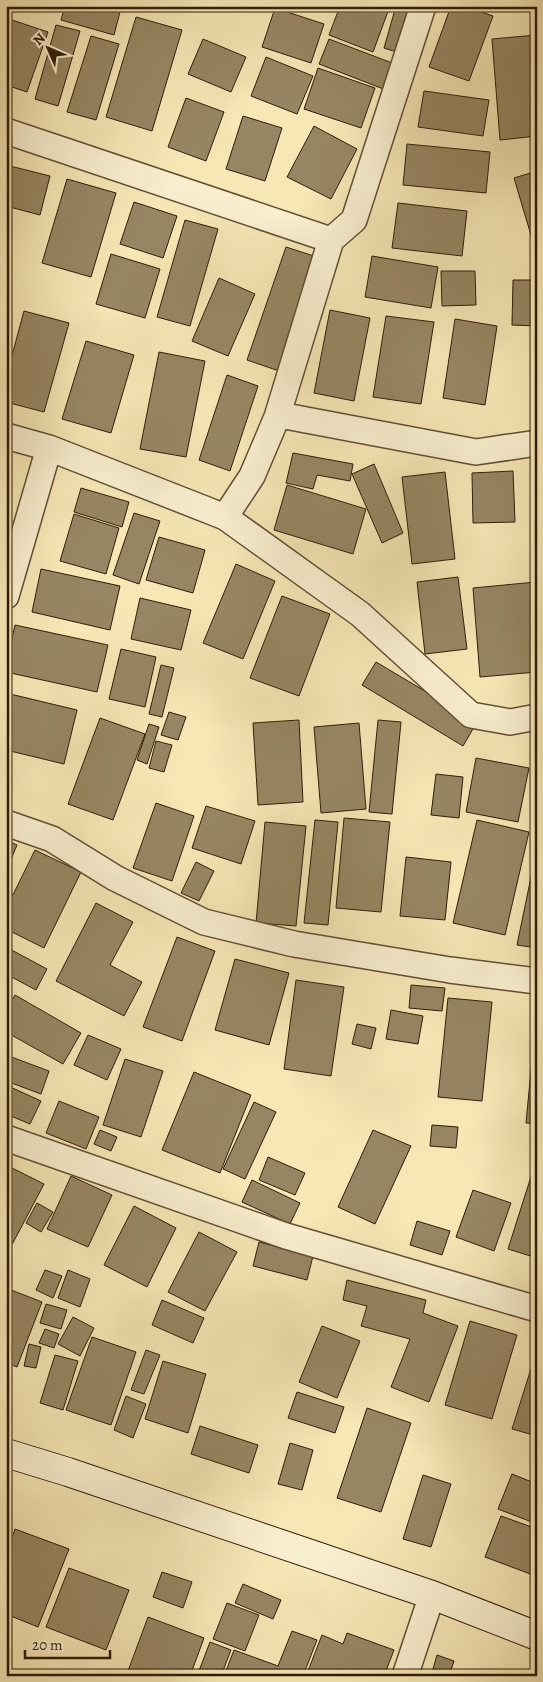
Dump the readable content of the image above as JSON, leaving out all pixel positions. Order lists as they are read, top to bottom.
{
  "scale_bar": "20 m",
  "north": "top left"
}
